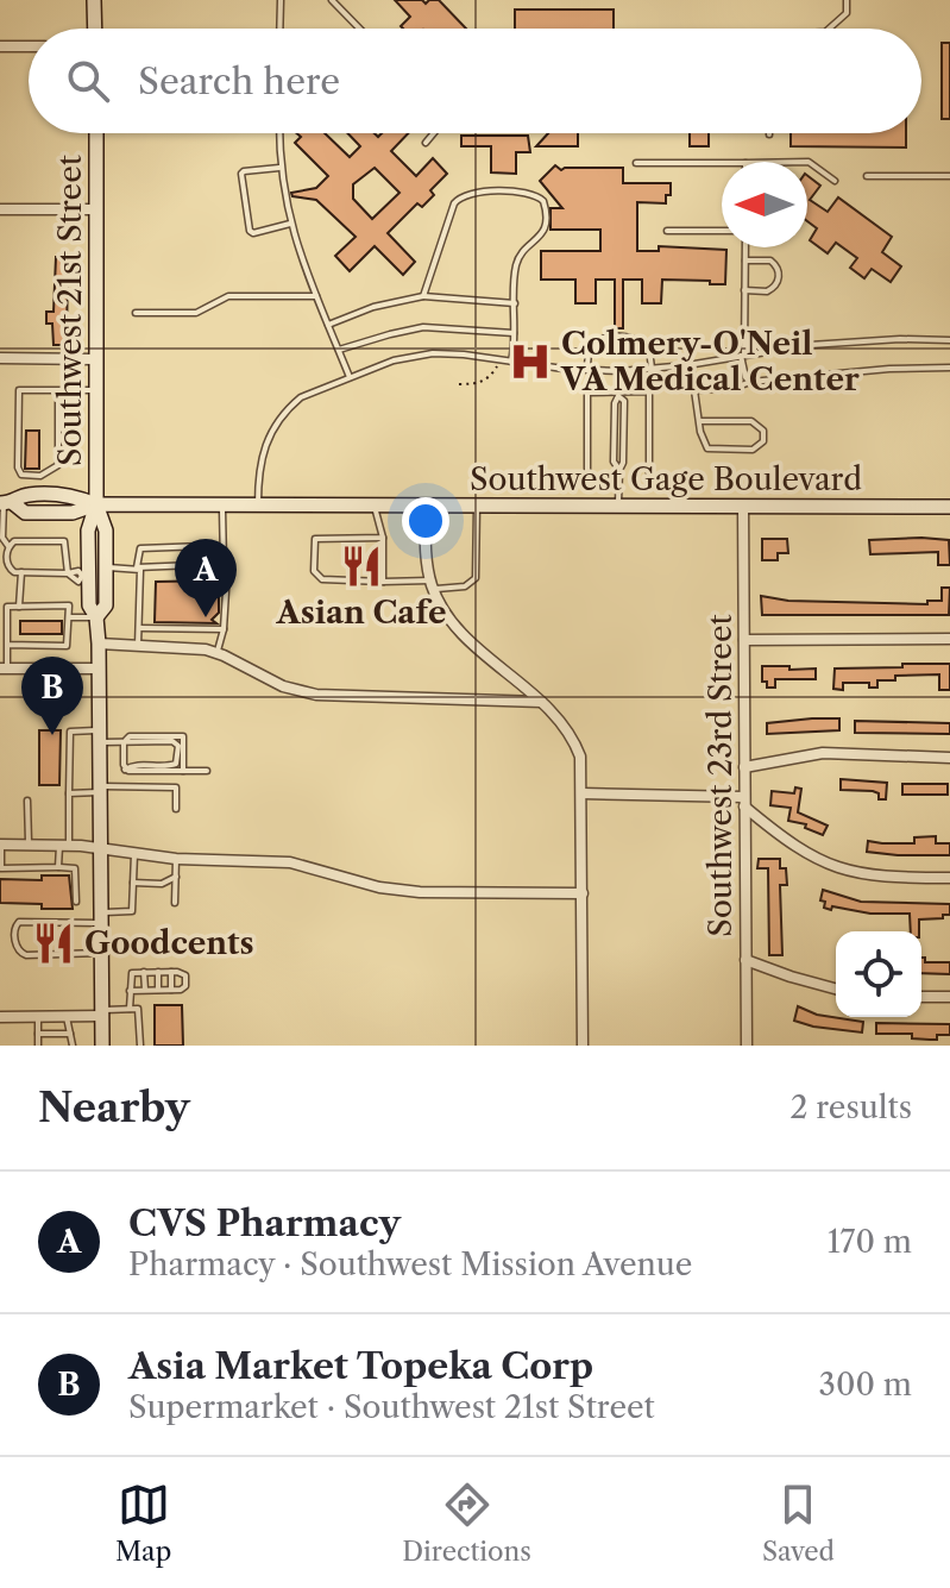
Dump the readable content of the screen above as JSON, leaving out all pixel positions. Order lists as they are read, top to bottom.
{
  "streets": {
    "main road": ["Southwest 21st Street", "Southwest Gage Boulevard"],
    "street": ["Southwest 23rd Street"]
  },
  "crossings": [
    ["Southwest 21st Street", "Southwest Gage Boulevard"],
    ["Southwest Gage Boulevard", "Southwest 23rd Street"]
  ],
  "places": {
    "hospital": ["Colmery-O'Neil VA Medical Center"],
    "restaurant": ["Asian Cafe", "Goodcents"]
  },
  "north": "left",
  "page": {
    "search": "Search here",
    "pins": ["A", "B"],
    "heading": ["Nearby", "2 results"],
    "list": [
      {
        "mark": "A",
        "name": "CVS Pharmacy",
        "note": "Pharmacy · Southwest Mission Avenue",
        "value": "170 m"
      },
      {
        "mark": "B",
        "name": "Asia Market Topeka Corp",
        "note": "Supermarket · Southwest 21st Street",
        "value": "300 m"
      }
    ],
    "nav": ["Map", "Directions", "Saved"]
  }
}
